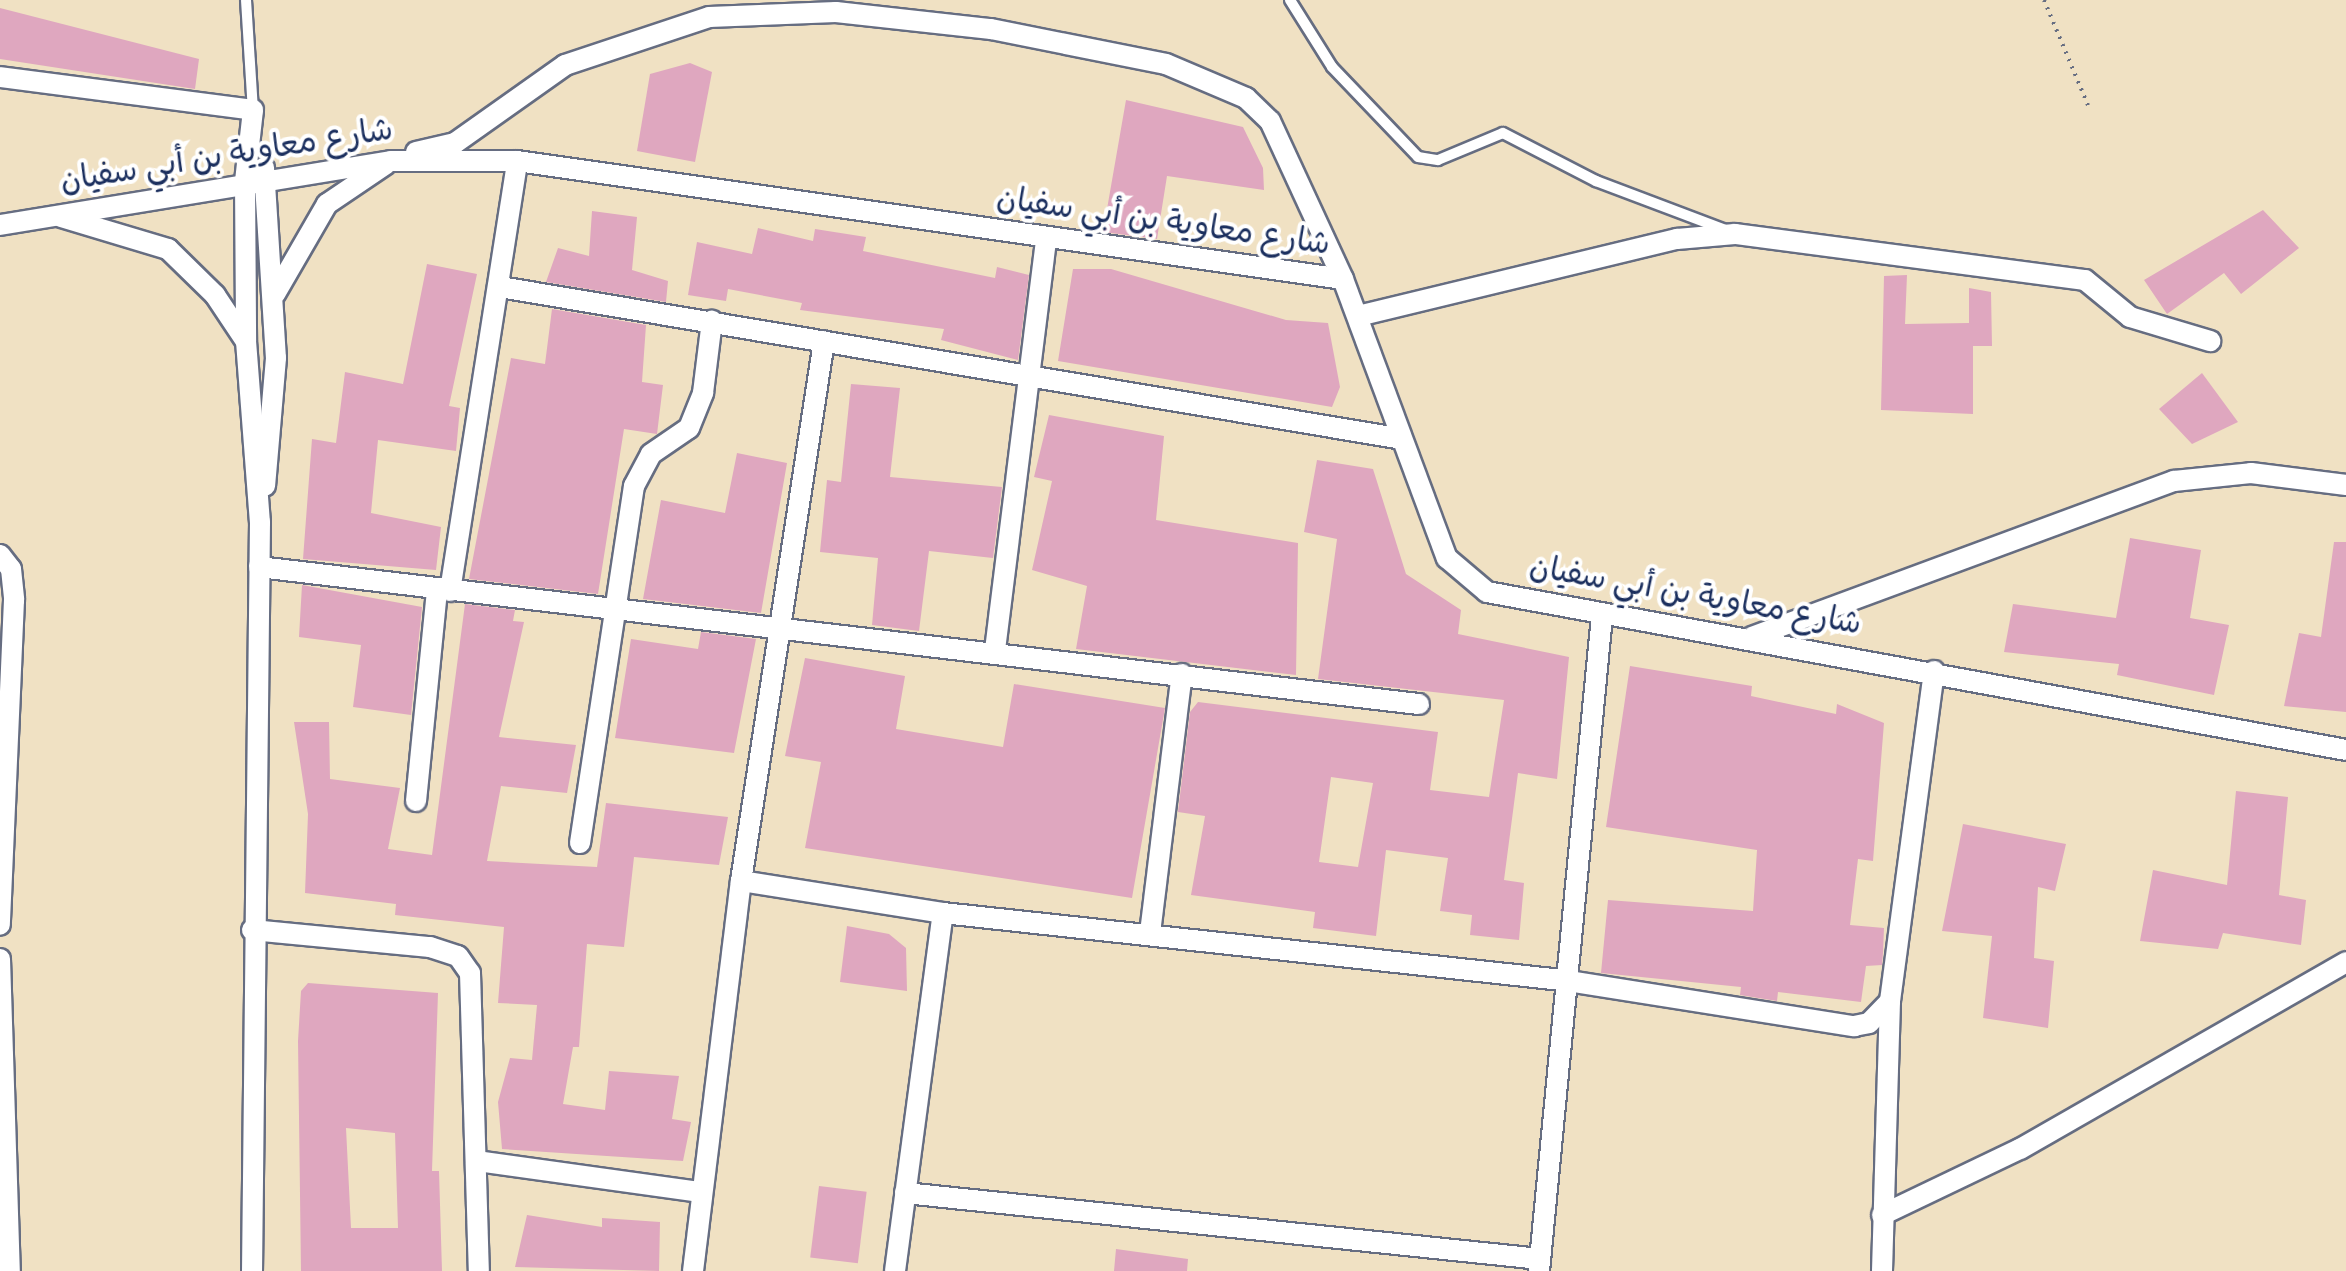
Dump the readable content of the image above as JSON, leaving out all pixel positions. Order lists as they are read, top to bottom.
{
  "streets": {
    "street": ["شارع معاوية بن أبي سفيان"]
  }
}
